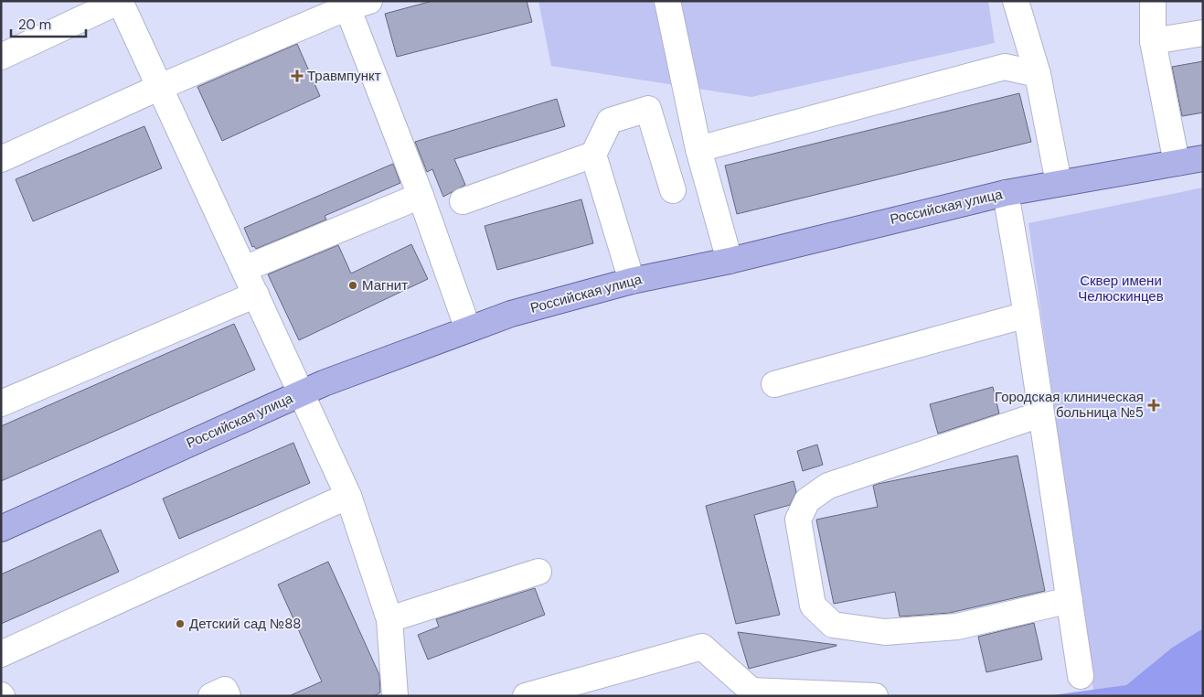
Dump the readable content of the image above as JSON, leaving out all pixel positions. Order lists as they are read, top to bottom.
{
  "streets": {
    "main road": ["Российская улица"]
  },
  "parks": ["Сквер имени Челюскинцев"],
  "places": {
    "health": ["Травмпункт", "Городская клиническая больница №5"],
    "other": ["Магнит", "Детский сад №88"]
  },
  "scale_bar": "20 m"
}
